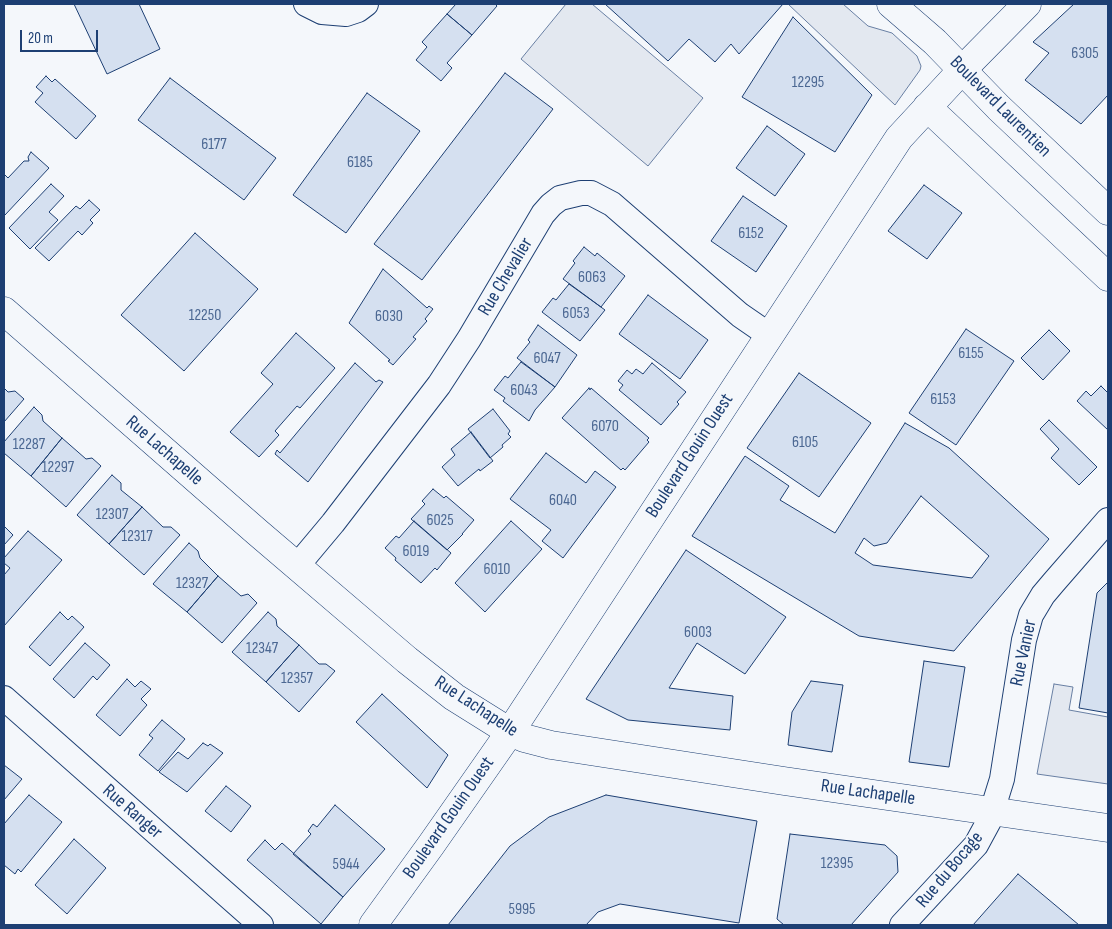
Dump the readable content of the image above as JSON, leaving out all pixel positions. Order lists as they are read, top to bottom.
{
  "streets": {
    "main road": ["Boulevard Laurentien", "Rue Lachapelle", "Boulevard Gouin Ouest"],
    "street": [
      "Rue Chevalier",
      "Rue Vanier",
      "Rue Ranger",
      "Rue du Bocage"
    ]
  },
  "crossings": [
    ["Boulevard Laurentien", "Boulevard Gouin Ouest"],
    ["Rue Chevalier", "Rue Lachapelle"],
    ["Rue Chevalier", "Boulevard Gouin Ouest"],
    ["Rue Lachapelle", "Boulevard Gouin Ouest"],
    ["Rue Lachapelle", "Rue Vanier"],
    ["Rue Lachapelle", "Rue du Bocage"],
    ["Rue Vanier", "Rue du Bocage"]
  ],
  "house_numbers": [
    "6305",
    "12295",
    "6177",
    "6185",
    "6152",
    "6063",
    "6053",
    "12250",
    "6030",
    "6155",
    "6047",
    "6043",
    "6153",
    "6070",
    "6105",
    "12287",
    "12297",
    "6040",
    "12307",
    "6025",
    "12317",
    "6019",
    "6010",
    "12327",
    "6003",
    "12347",
    "12357",
    "12395",
    "5944",
    "5995"
  ],
  "scale_bar": "20 m"
}
